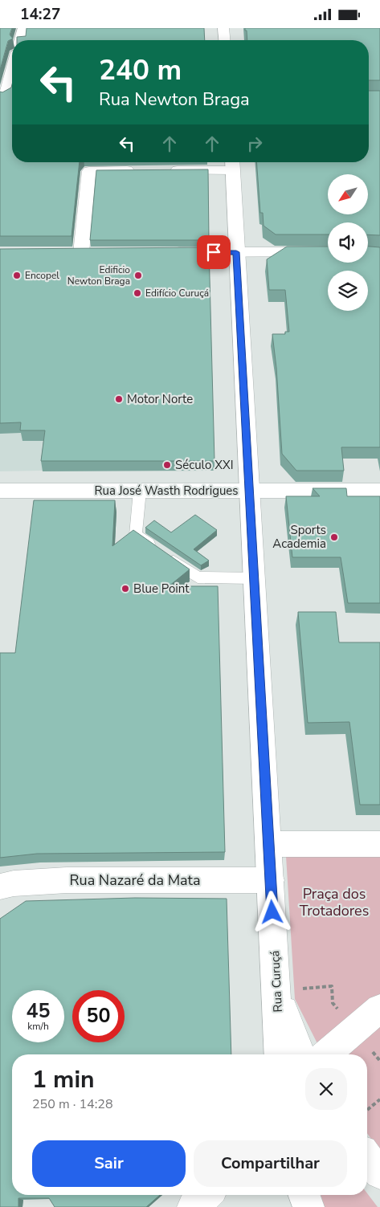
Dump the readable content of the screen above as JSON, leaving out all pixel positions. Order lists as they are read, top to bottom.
{
  "streets": {
    "main road": ["Rua José Wasth Rodrigues", "Rua Nazaré da Mata", "Rua Curuçá"]
  },
  "crossings": [
    ["Rua José Wasth Rodrigues", "Rua Curuçá"],
    ["Rua Nazaré da Mata", "Rua Curuçá"]
  ],
  "parks": ["Praça dos Trotadores"],
  "places": [
    "Encopel",
    "Edificio Newton Braga",
    "Edifício Curuçá",
    "Motor Norte",
    "Século XXI",
    "Sports Academia",
    "Blue Point"
  ],
  "north": "bottom left",
  "page": {
    "status": "14:27",
    "turn": ["240 m", "Rua Newton Braga"],
    "speed": "45 km/h",
    "limit": "50",
    "heading": ["1 min", "250 m · 14:28"],
    "buttons": ["Sair", "Compartilhar"]
  }
}
